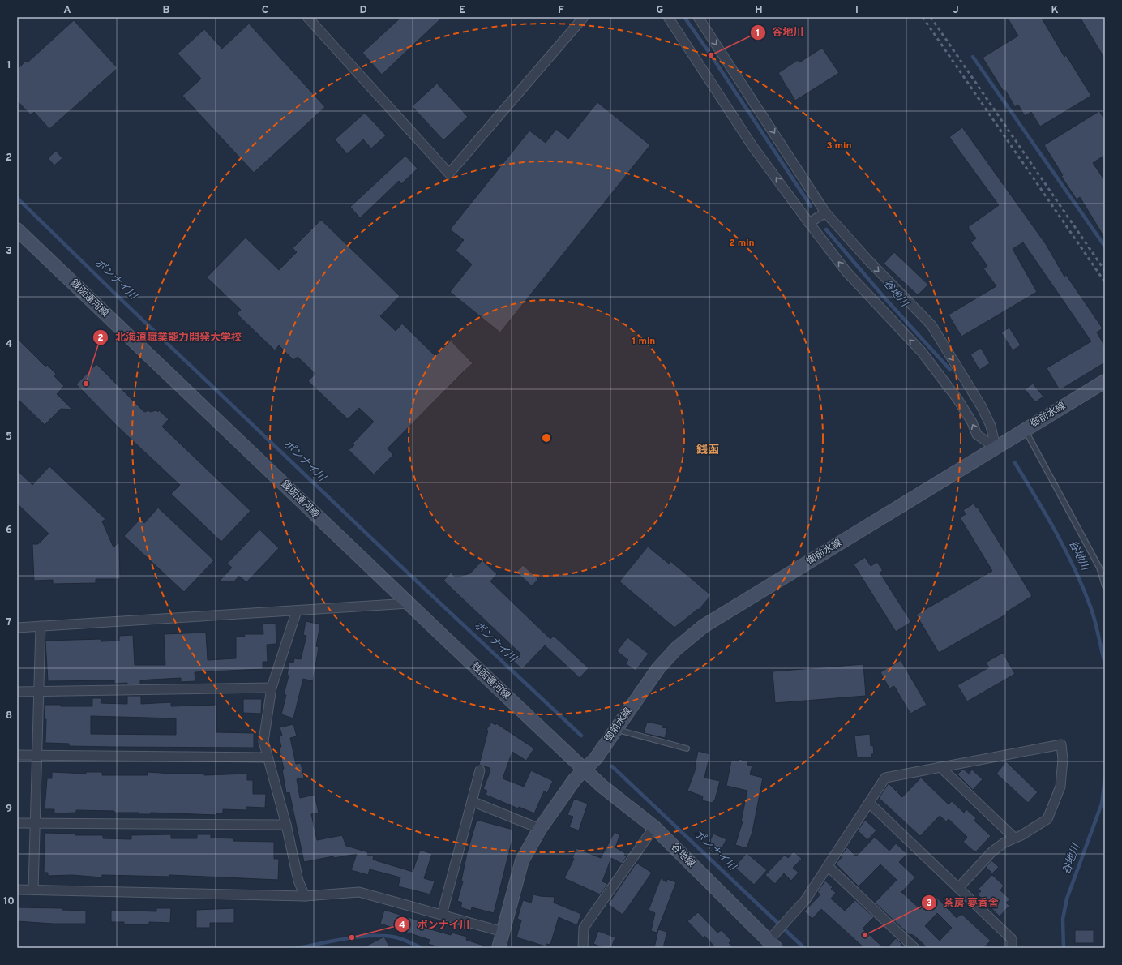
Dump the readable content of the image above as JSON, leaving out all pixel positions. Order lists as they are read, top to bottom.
{
  "streets": {
    "street": ["銭函運河線", "御前水線", "谷地線"]
  },
  "crossings": [
    ["銭函運河線", "御前水線"],
    ["銭函運河線", "谷地線"],
    ["御前水線", "谷地線"]
  ],
  "districts": ["銭函"],
  "water": ["ポンナイ川", "谷地川"],
  "places": [
    "谷地川",
    "北海道職業能力開発大学校",
    "茶房 夢香舎",
    "ポンナイ川"
  ],
  "grid": {
    "columns": [
      "A",
      "B",
      "C",
      "D",
      "E",
      "F",
      "G",
      "H",
      "I",
      "J",
      "K"
    ],
    "rows": [
      "1",
      "2",
      "3",
      "4",
      "5",
      "6",
      "7",
      "8",
      "9",
      "10"
    ]
  },
  "rings": ["3 min", "2 min", "1 min"]
}
